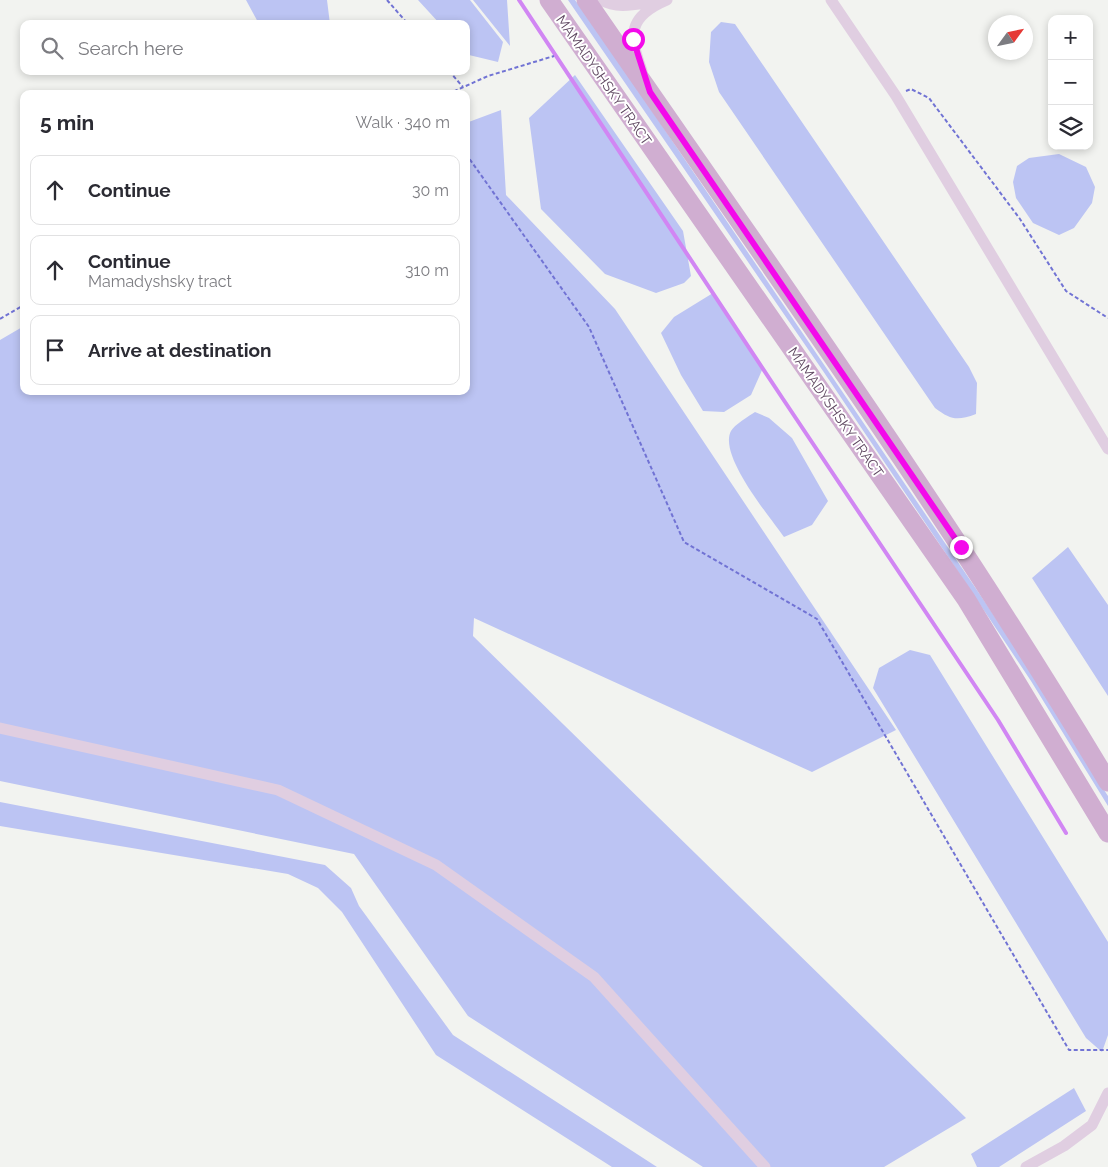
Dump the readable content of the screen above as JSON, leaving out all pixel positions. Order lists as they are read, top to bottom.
{
  "streets": {
    "main road": ["MAMADYSHSKY TRACT"]
  },
  "north": "top right",
  "page": {
    "map_buttons": ["+", "−"],
    "search": "Search here",
    "heading": ["5 min", "Walk · 340 m"],
    "list": [
      ["Continue", "30 m"],
      ["Continue", "Mamadyshsky tract", "310 m"],
      "Arrive at destination"
    ]
  }
}
